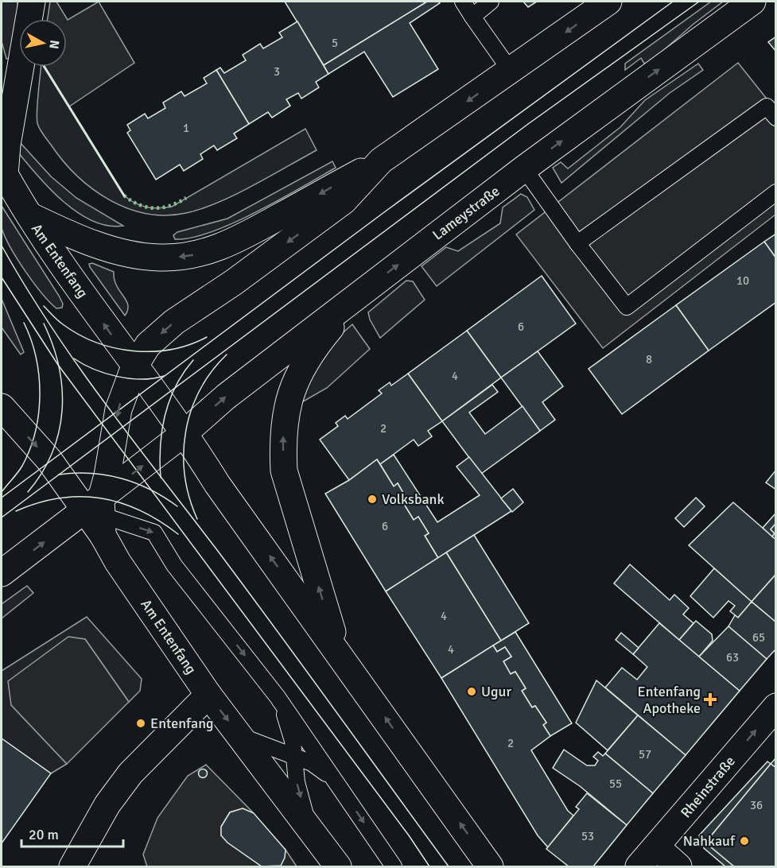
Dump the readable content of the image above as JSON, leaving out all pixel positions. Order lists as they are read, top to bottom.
{
  "streets": {
    "main road": ["Lameystraße", "Am Entenfang", "Rheinstraße"]
  },
  "crossings": [
    ["Lameystraße", "Am Entenfang"]
  ],
  "one_way": ["Rheinstraße"],
  "places": {
    "other": [
      "Volksbank",
      "Ugur",
      "Entenfang",
      "Nahkauf"
    ],
    "health": ["Entenfang Apotheke"]
  },
  "house_numbers": [
    "5",
    "3",
    "1",
    "10",
    "6",
    "8",
    "4",
    "2",
    "6",
    "4",
    "65",
    "4",
    "63",
    "2",
    "57",
    "55",
    "36",
    "53"
  ],
  "scale_bar": "20 m",
  "north": "right"
}
